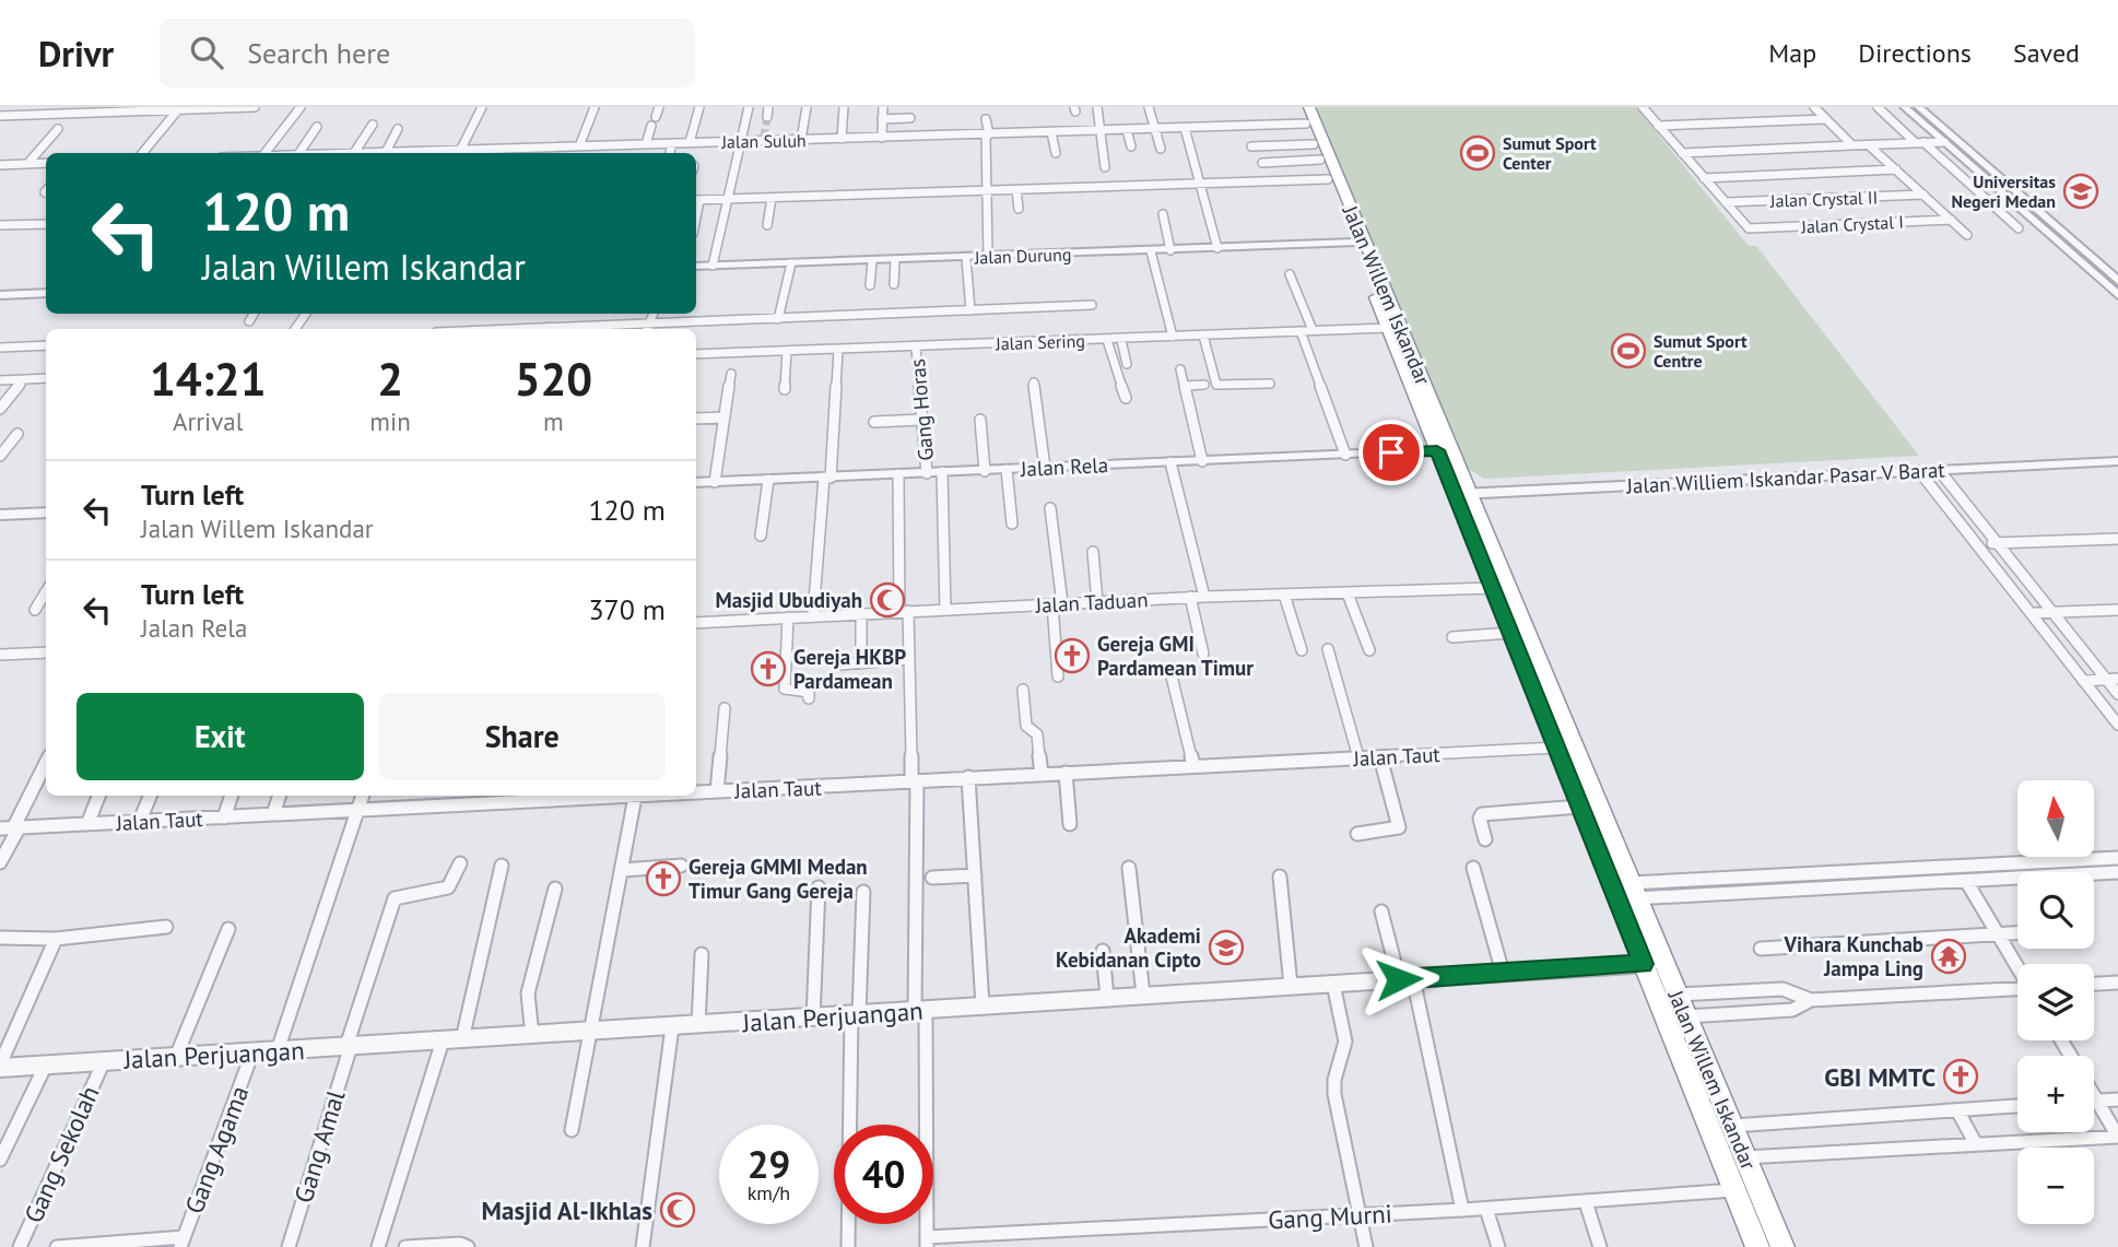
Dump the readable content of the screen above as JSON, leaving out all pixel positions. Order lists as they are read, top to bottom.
{
  "streets": {
    "highway": ["Jalan Willem Iskandar"],
    "street": [
      "Jalan Suluh",
      "Jalan Crystal II",
      "Jalan Crystal I",
      "Jalan Durung",
      "Jalan Sering",
      "Gang Horas",
      "Jalan Rela",
      "Jalan Williem Iskandar Pasar V Barat",
      "Jalan Taduan",
      "Jalan Taut",
      "Jalan Perjuangan",
      "Gang Amal",
      "Gang Agama",
      "Gang Sekolah",
      "Gang Murni"
    ]
  },
  "crossings": [
    ["Jalan Suluh", "Jalan Willem Iskandar"],
    ["Jalan Crystal II", "Jalan Crystal I"],
    ["Jalan Durung", "Jalan Willem Iskandar"],
    ["Jalan Willem Iskandar", "Jalan Sering"],
    ["Jalan Willem Iskandar", "Jalan Rela"],
    ["Jalan Willem Iskandar", "Jalan Williem Iskandar Pasar V Barat"],
    ["Jalan Willem Iskandar", "Jalan Taduan"],
    ["Jalan Willem Iskandar", "Jalan Taut"],
    ["Jalan Willem Iskandar", "Jalan Perjuangan"],
    ["Jalan Willem Iskandar", "Gang Murni"],
    ["Jalan Sering", "Gang Horas"],
    ["Gang Horas", "Jalan Rela"],
    ["Jalan Perjuangan", "Gang Amal"],
    ["Jalan Perjuangan", "Gang Agama"],
    ["Jalan Perjuangan", "Gang Sekolah"]
  ],
  "places": {
    "sports": ["Sumut Sport Center", "Sumut Sport Centre"],
    "school or university": ["Universitas Negeri Medan", "Akademi Kebidanan Cipto"],
    "mosque": ["Masjid Ubudiyah", "Masjid Al-Ikhlas"],
    "church": [
      "Gereja GMI Pardamean Timur",
      "Gereja HKBP Pardamean",
      "Gereja GMMI Medan Timur Gang Gereja",
      "GBI MMTC"
    ],
    "temple": ["Vihara Kunchab Jampa Ling"]
  },
  "north": "top",
  "page": {
    "header": "Drivr",
    "search": "Search here",
    "nav": ["Map", "Directions", "Saved"],
    "turn": ["120 m", "Jalan Willem Iskandar"],
    "eta": [
      "14:21",
      "Arrival",
      "2",
      "min",
      "520",
      "m"
    ],
    "list": [
      {
        "name": "Turn left",
        "note": "Jalan Willem Iskandar",
        "value": "120 m"
      },
      {
        "name": "Turn left",
        "note": "Jalan Rela",
        "value": "370 m"
      }
    ],
    "buttons": ["Exit", "Share"],
    "map_buttons": ["+", "−"],
    "speed": "29 km/h",
    "limit": "40"
  }
}
